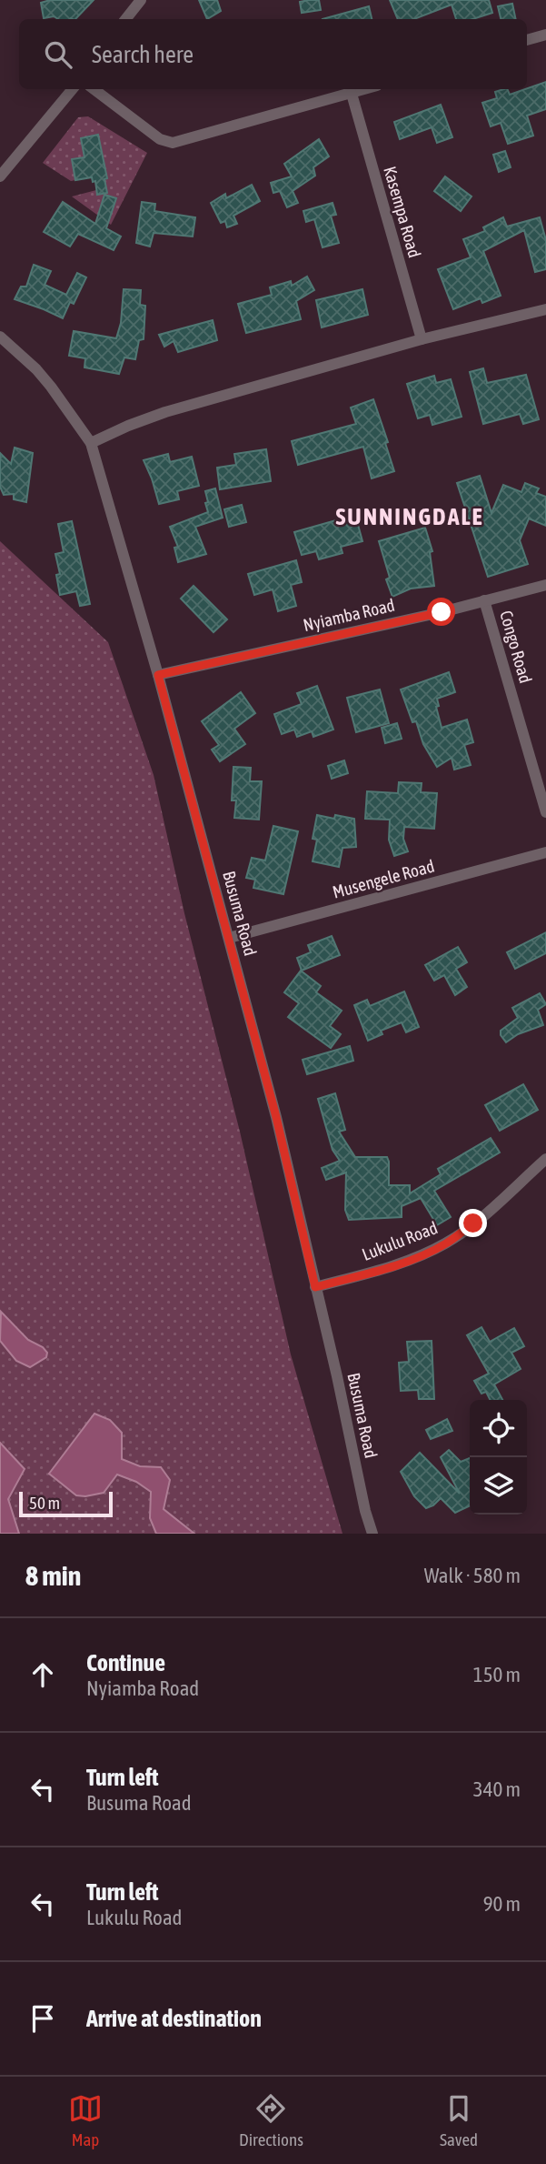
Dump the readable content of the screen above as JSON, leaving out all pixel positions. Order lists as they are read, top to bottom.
{
  "streets": {
    "street": [
      "Kasempa Road",
      "Nyiamba Road",
      "Congo Road",
      "Musengele Road",
      "Busuma Road",
      "Lukulu Road"
    ]
  },
  "crossings": [
    ["Nyiamba Road", "Congo Road"],
    ["Nyiamba Road", "Busuma Road"],
    ["Musengele Road", "Busuma Road"],
    ["Busuma Road", "Lukulu Road"]
  ],
  "districts": ["SUNNINGDALE"],
  "scale_bar": "50 m",
  "page": {
    "search": "Search here",
    "scale": "50 m",
    "heading": ["8 min", "Walk · 580 m"],
    "list": [
      ["Continue", "Nyiamba Road", "150 m"],
      ["Turn left", "Busuma Road", "340 m"],
      ["Turn left", "Lukulu Road", "90 m"],
      "Arrive at destination"
    ],
    "nav": ["Map", "Directions", "Saved"]
  }
}
